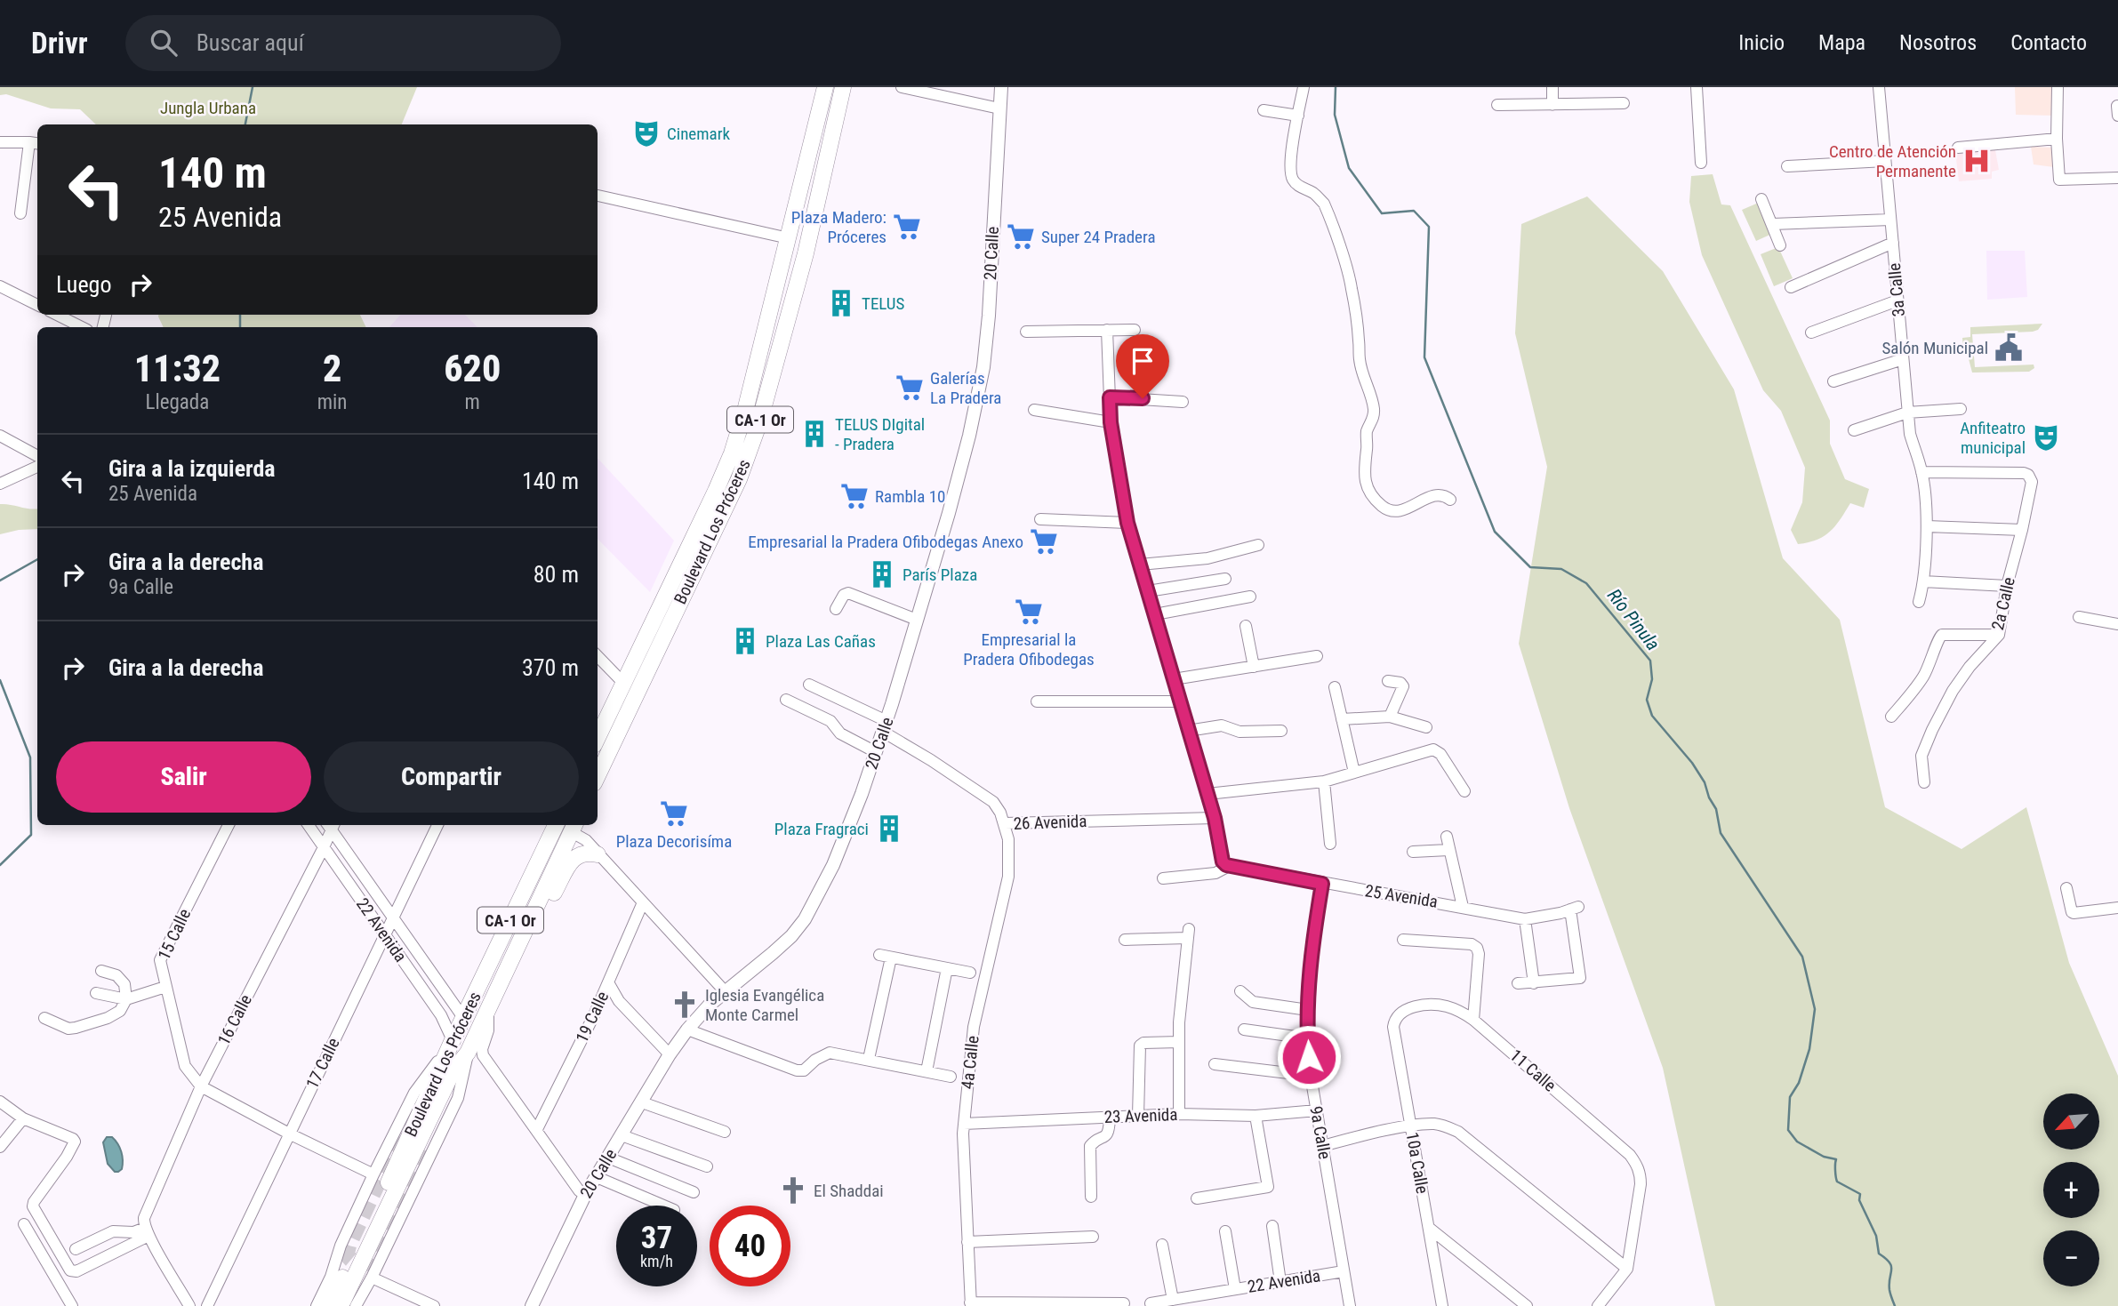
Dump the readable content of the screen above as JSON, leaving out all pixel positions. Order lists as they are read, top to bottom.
{
  "streets": {
    "highway": ["CA-1 Or", "Boulevard Los Próceres"],
    "main road": ["20 Calle"],
    "street": [
      "3a Calle",
      "2a Calle",
      "26 Avenida",
      "25 Avenida",
      "22 Avenida",
      "15 Calle",
      "19 Calle",
      "16 Calle",
      "4a Calle",
      "17 Calle",
      "11 Calle",
      "23 Avenida",
      "9a Calle",
      "10a Calle"
    ]
  },
  "crossings": [
    ["20 Calle", "26 Avenida"],
    ["3a Calle", "2a Calle"],
    ["Boulevard Los Próceres", "22 Avenida"],
    ["26 Avenida", "4a Calle"],
    ["25 Avenida", "9a Calle"],
    ["22 Avenida", "16 Calle"],
    ["22 Avenida", "17 Calle"],
    ["22 Avenida", "9a Calle"],
    ["15 Calle", "16 Calle"],
    ["4a Calle", "23 Avenida"],
    ["11 Calle", "10a Calle"],
    ["23 Avenida", "9a Calle"]
  ],
  "water": ["Río Pinula"],
  "parks": ["Jungla Urbana"],
  "places": {
    "theatre": ["Cinemark", "Anfiteatro municipal"],
    "hospital": ["Centro de Atención Permanente"],
    "supermarket": [
      "Plaza Madero: Próceres",
      "Super 24 Pradera",
      "Galerías La Pradera",
      "Rambla 10",
      "Empresarial la Pradera Ofibodegas Anexo",
      "Empresarial la Pradera Ofibodegas",
      "Plaza Decorisíma"
    ],
    "building": [
      "TELUS",
      "TELUS DIgital - Pradera",
      "París Plaza",
      "Plaza Las Cañas",
      "Plaza Fragraci"
    ],
    "public building": ["Salón Municipal"],
    "church": ["Iglesia Evangélica Monte Carmel", "El Shaddai"]
  },
  "north": "bottom left",
  "page": {
    "header": "Drivr",
    "search": "Buscar aquí",
    "nav": [
      "Inicio",
      "Mapa",
      "Nosotros",
      "Contacto"
    ],
    "turn": ["140 m", "25 Avenida"],
    "then": "Luego",
    "eta": [
      "11:32",
      "Llegada",
      "2",
      "min",
      "620",
      "m"
    ],
    "list": [
      {
        "name": "Gira a la izquierda",
        "note": "25 Avenida",
        "value": "140 m"
      },
      {
        "name": "Gira a la derecha",
        "note": "9a Calle",
        "value": "80 m"
      },
      {
        "name": "Gira a la derecha",
        "value": "370 m"
      }
    ],
    "buttons": ["Salir", "Compartir"],
    "map_buttons": ["+", "−"],
    "speed": "37 km/h",
    "limit": "40"
  }
}
